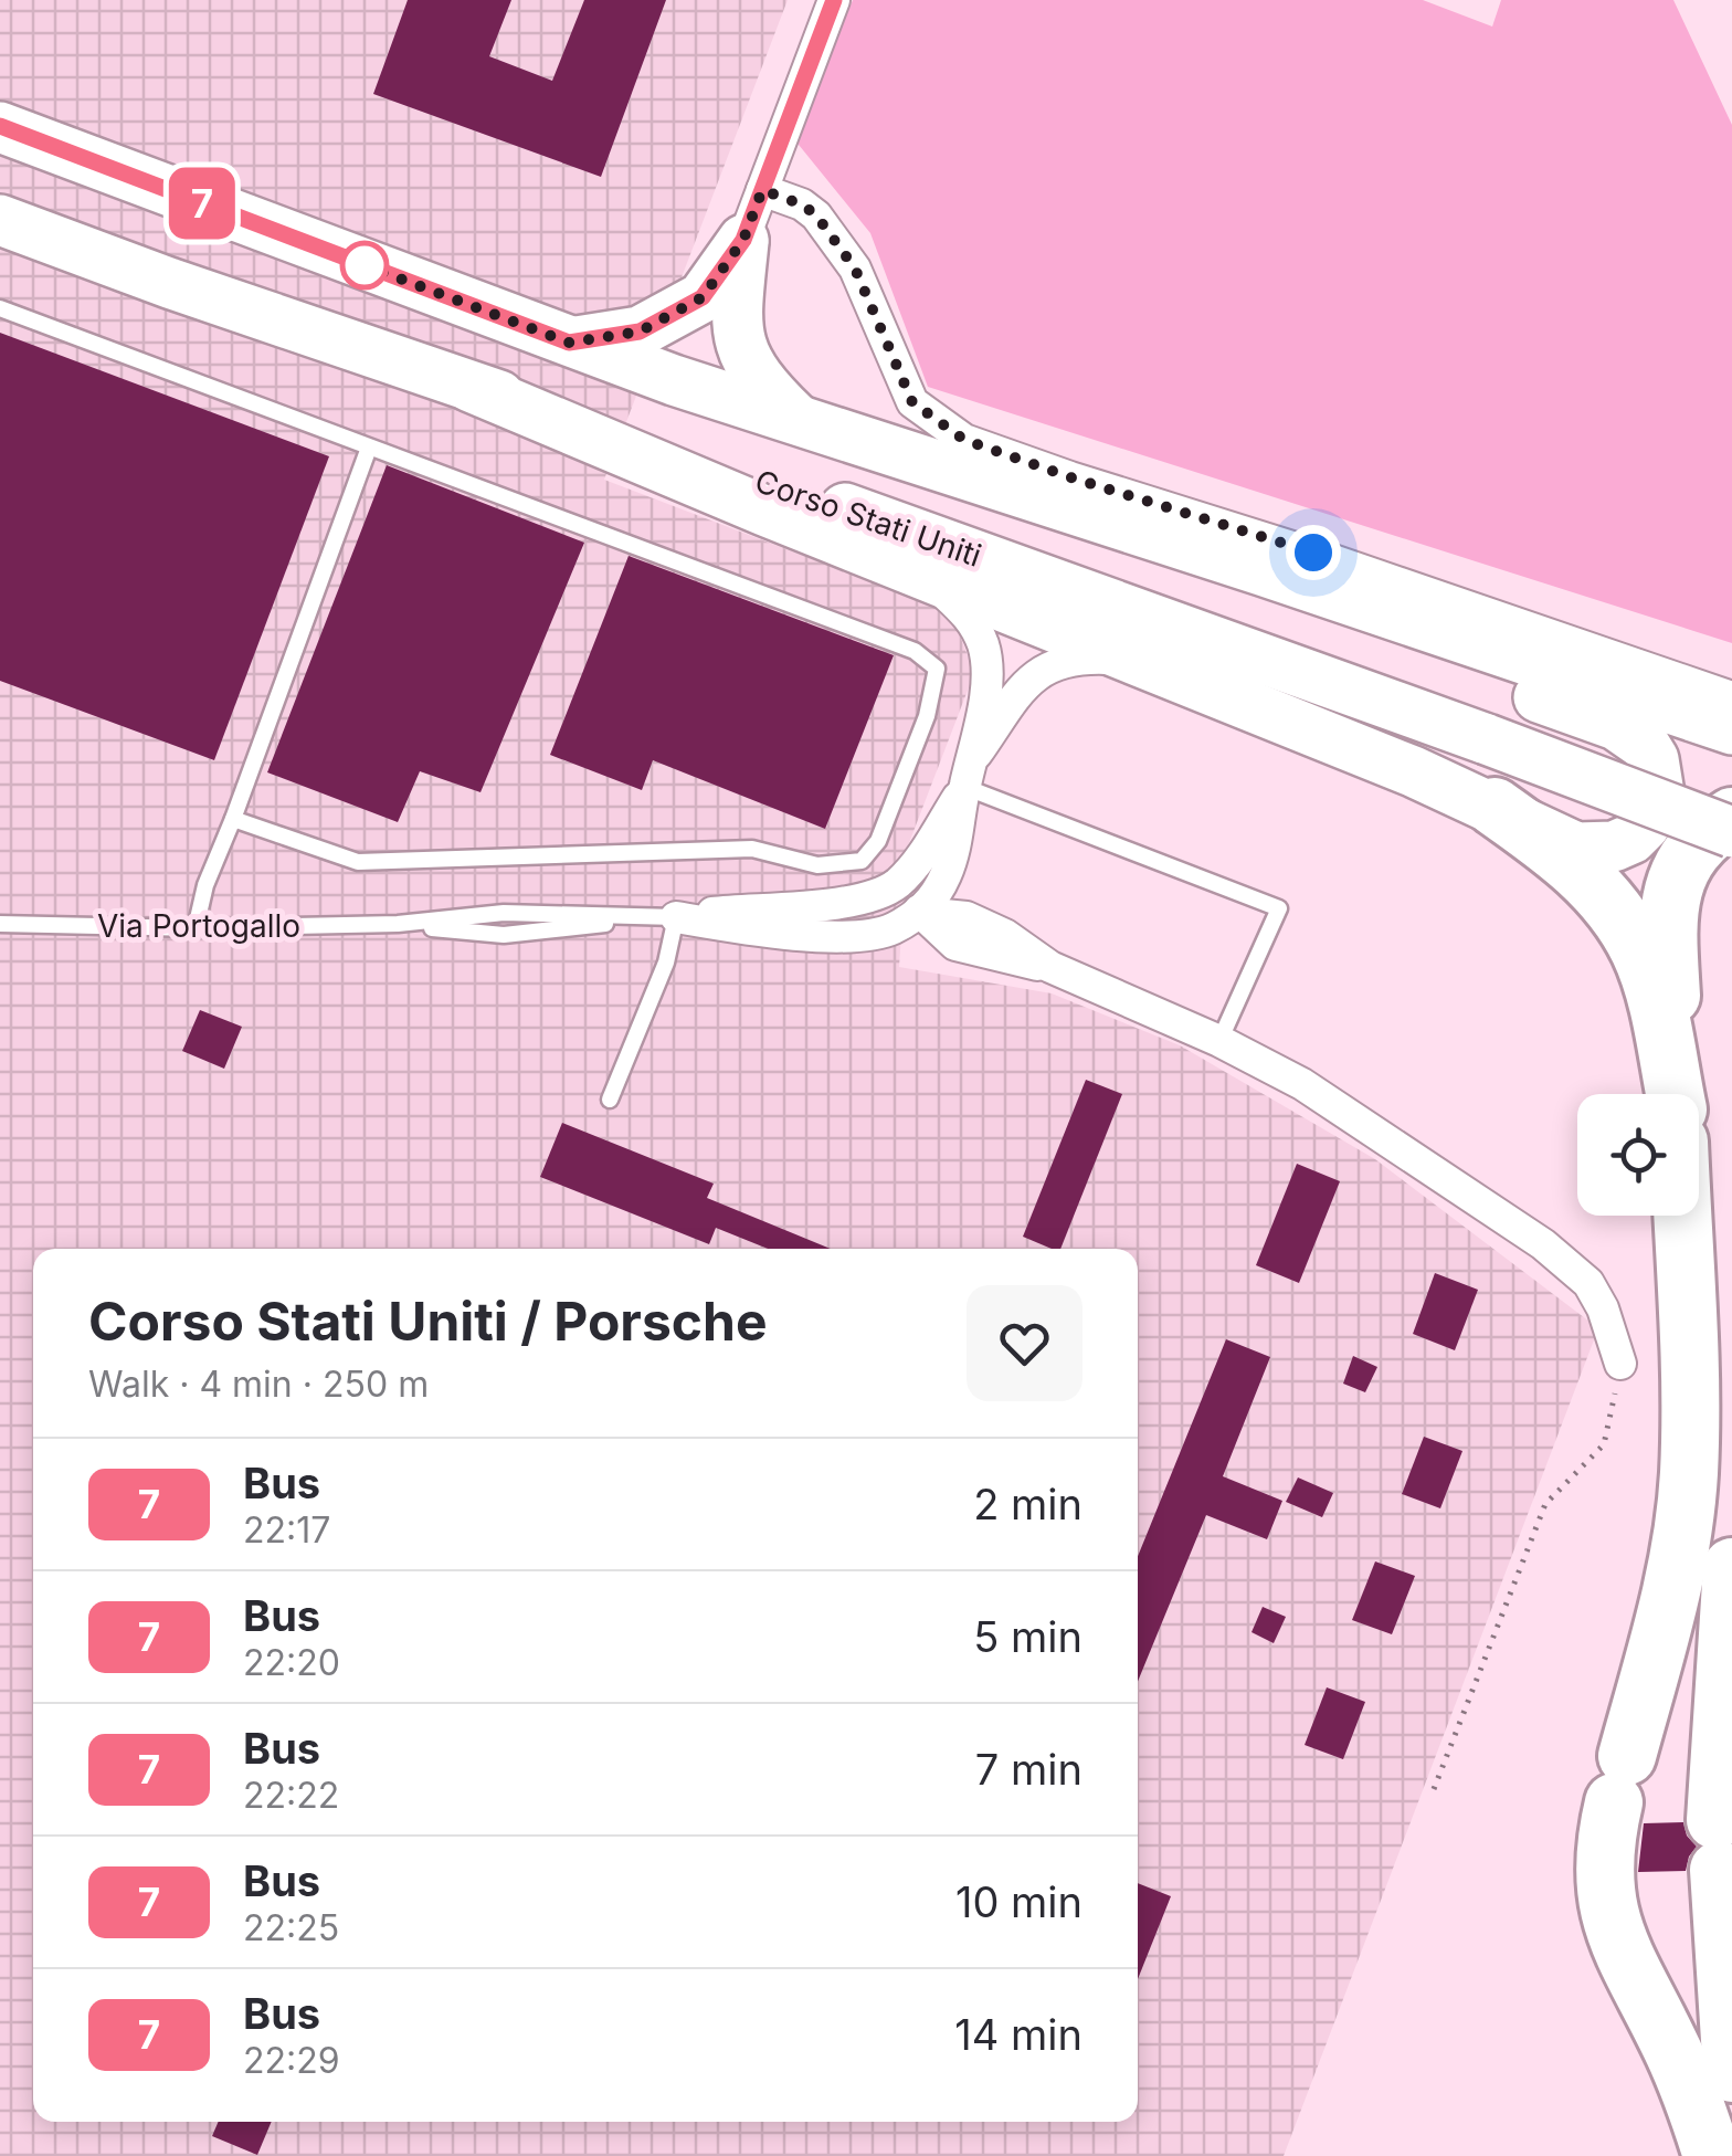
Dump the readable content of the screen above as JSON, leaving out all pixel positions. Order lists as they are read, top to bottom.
{
  "streets": {
    "main road": ["Corso Stati Uniti"],
    "street": ["Via Portogallo"]
  },
  "lines": ["bus line 7"],
  "page": {
    "on_map": "7",
    "heading": ["Corso Stati Uniti / Porsche", "Walk · 4 min · 250 m"],
    "list": [
      {
        "mark": "7",
        "name": "Bus",
        "note": "22:17",
        "value": "2 min"
      },
      {
        "mark": "7",
        "name": "Bus",
        "note": "22:20",
        "value": "5 min"
      },
      {
        "mark": "7",
        "name": "Bus",
        "note": "22:22",
        "value": "7 min"
      },
      {
        "mark": "7",
        "name": "Bus",
        "note": "22:25",
        "value": "10 min"
      },
      {
        "mark": "7",
        "name": "Bus",
        "note": "22:29",
        "value": "14 min"
      }
    ]
  }
}
